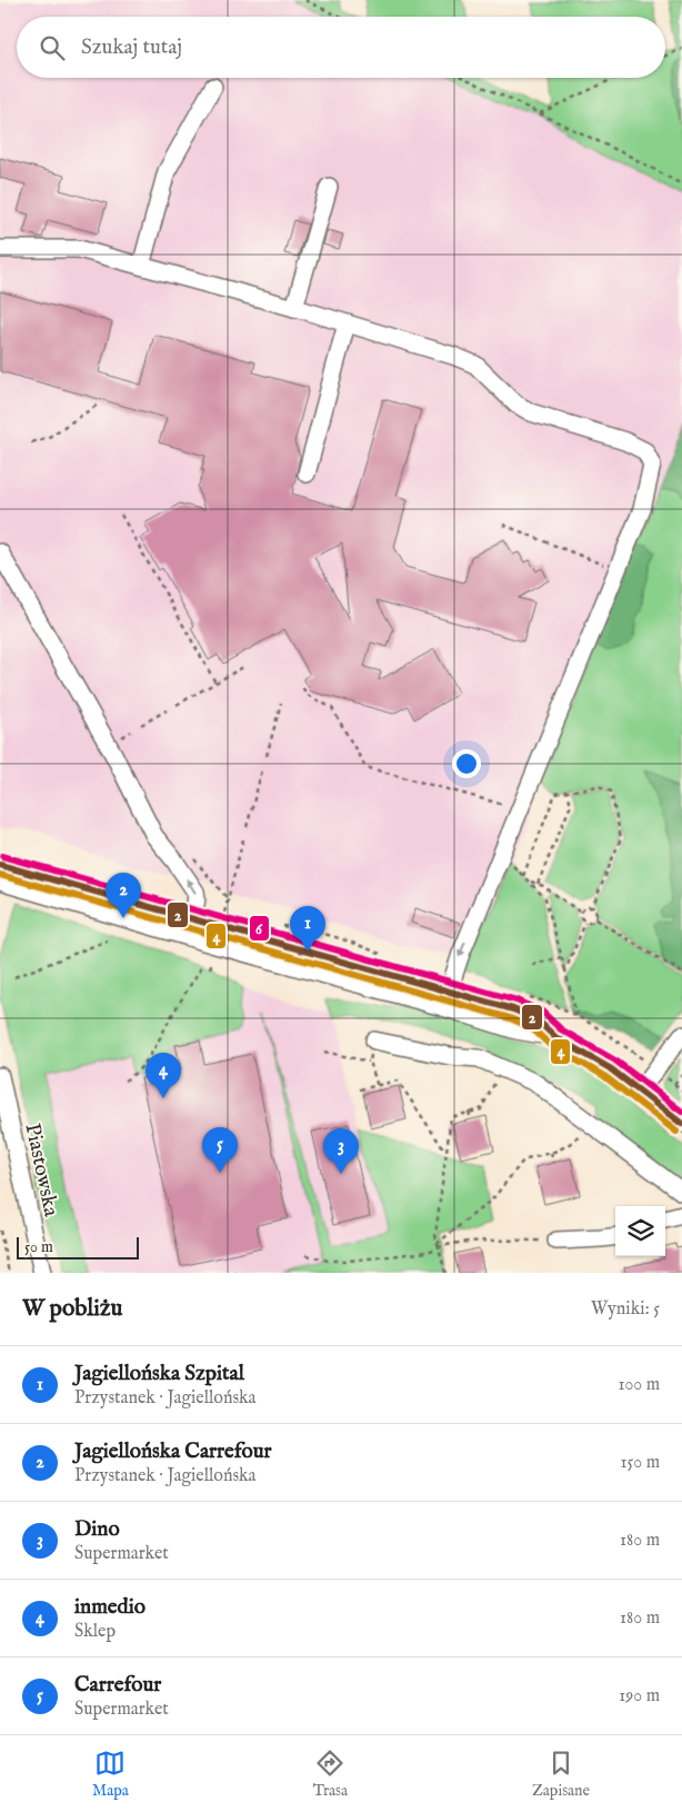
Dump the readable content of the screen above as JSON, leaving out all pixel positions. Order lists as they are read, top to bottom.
{
  "streets": {
    "street": ["Piastowska"]
  },
  "lines": ["transit line 6", "transit line 2", "transit line 4"],
  "scale_bar": "50 m",
  "page": {
    "search": "Szukaj tutaj",
    "pins": [
      "2",
      "1",
      "4",
      "5",
      "3"
    ],
    "scale": "50 m",
    "heading": ["W pobliżu", "Wyniki: 5"],
    "list": [
      {
        "mark": "1",
        "name": "Jagiellońska Szpital",
        "note": "Przystanek · Jagiellońska",
        "value": "100 m"
      },
      {
        "mark": "2",
        "name": "Jagiellońska Carrefour",
        "note": "Przystanek · Jagiellońska",
        "value": "150 m"
      },
      {
        "mark": "3",
        "name": "Dino",
        "note": "Supermarket",
        "value": "180 m"
      },
      {
        "mark": "4",
        "name": "inmedio",
        "note": "Sklep",
        "value": "180 m"
      },
      {
        "mark": "5",
        "name": "Carrefour",
        "note": "Supermarket",
        "value": "190 m"
      }
    ],
    "nav": ["Mapa", "Trasa", "Zapisane"]
  }
}
